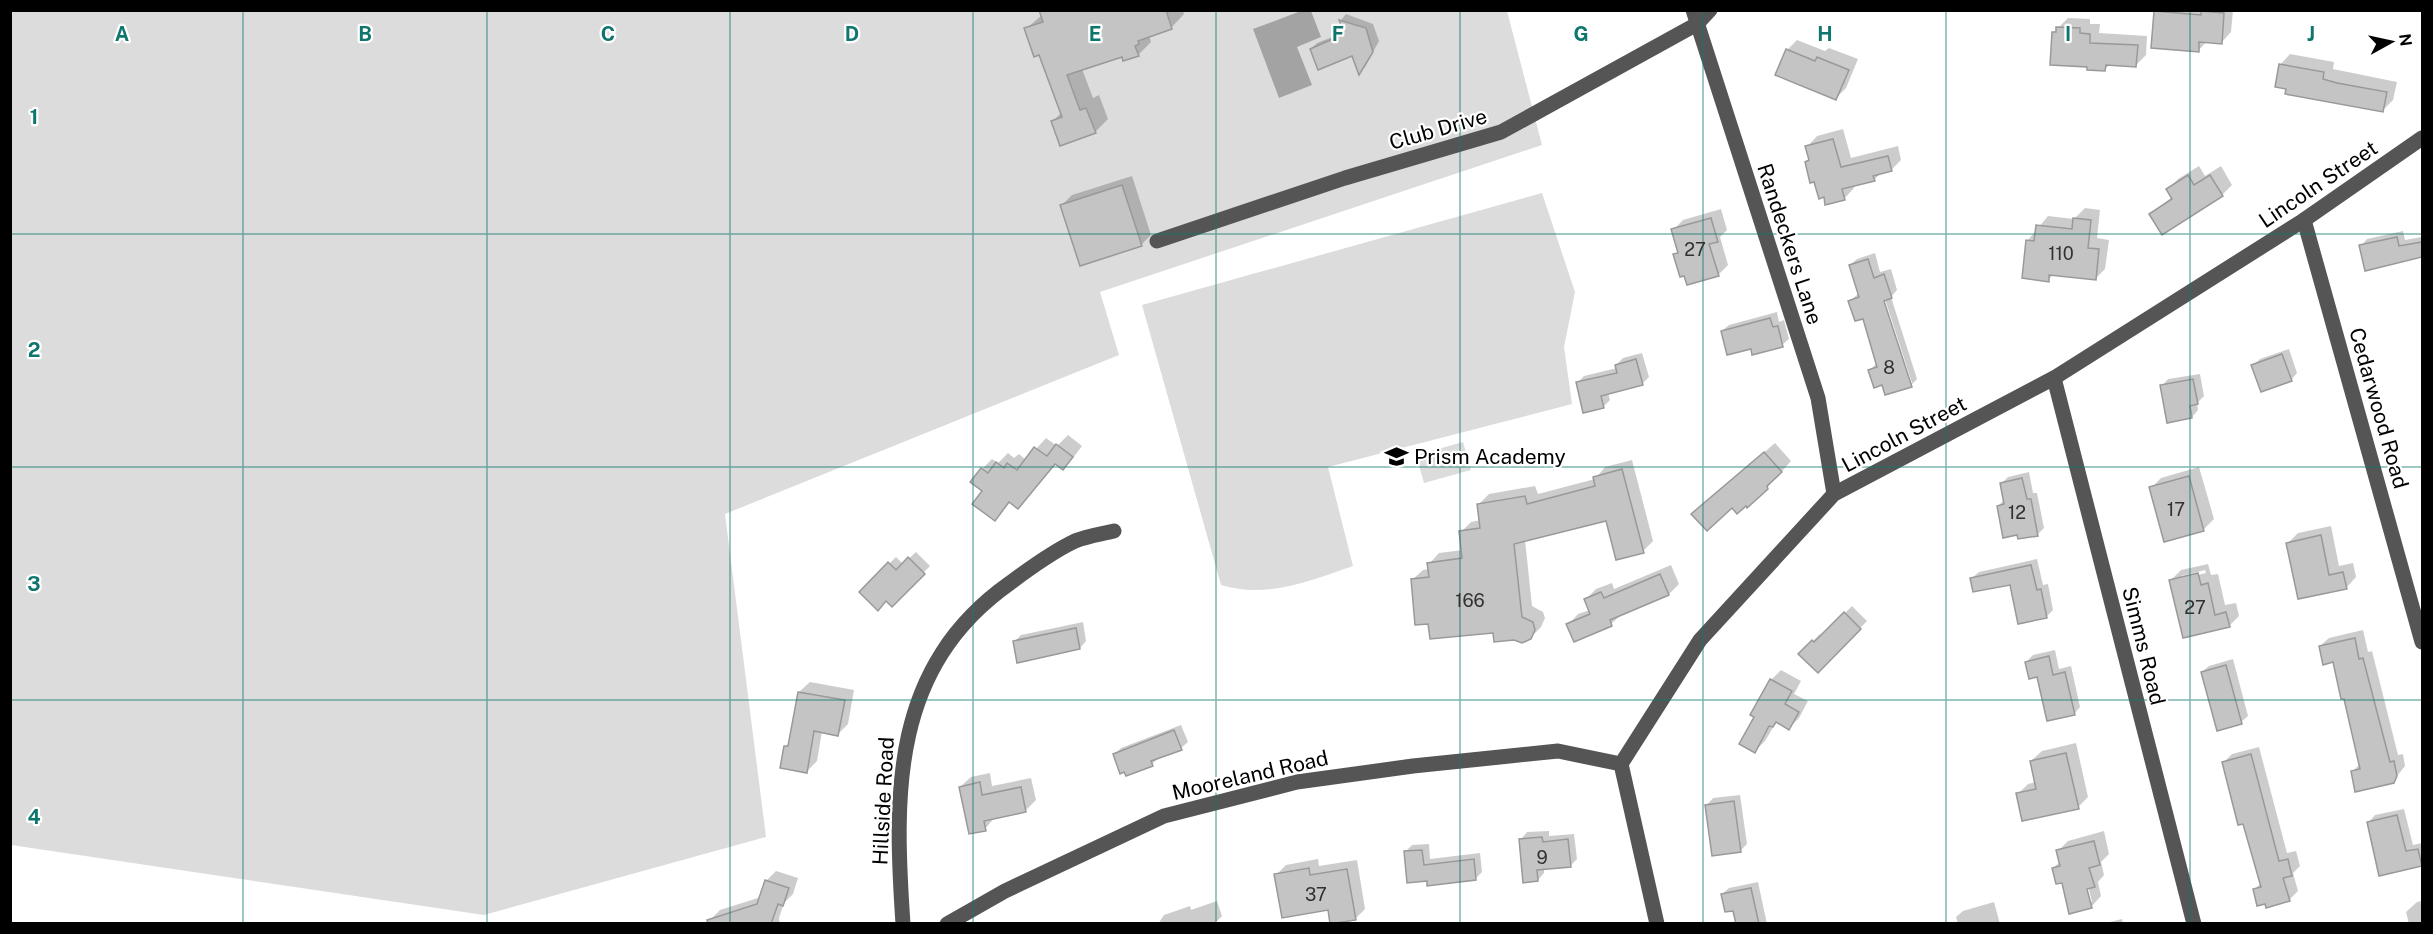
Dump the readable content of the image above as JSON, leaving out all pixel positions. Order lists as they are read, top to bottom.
{
  "streets": {
    "street": [
      "Club Drive",
      "Lincoln Street",
      "Randeckers Lane",
      "Cedarwood Road",
      "Simms Road",
      "Mooreland Road",
      "Hillside Road"
    ]
  },
  "crossings": [
    ["Club Drive", "Randeckers Lane"],
    ["Lincoln Street", "Randeckers Lane"],
    ["Lincoln Street", "Cedarwood Road"],
    ["Lincoln Street", "Simms Road"],
    ["Lincoln Street", "Mooreland Road"]
  ],
  "places": {
    "school or university": ["Prism Academy"]
  },
  "house_numbers": [
    "27",
    "110",
    "8",
    "17",
    "12",
    "166",
    "27",
    "9",
    "37"
  ],
  "north": "right",
  "grid": {
    "columns": [
      "A",
      "B",
      "C",
      "D",
      "E",
      "F",
      "G",
      "H",
      "I",
      "J"
    ],
    "rows": [
      "1",
      "2",
      "3",
      "4"
    ]
  }
}
